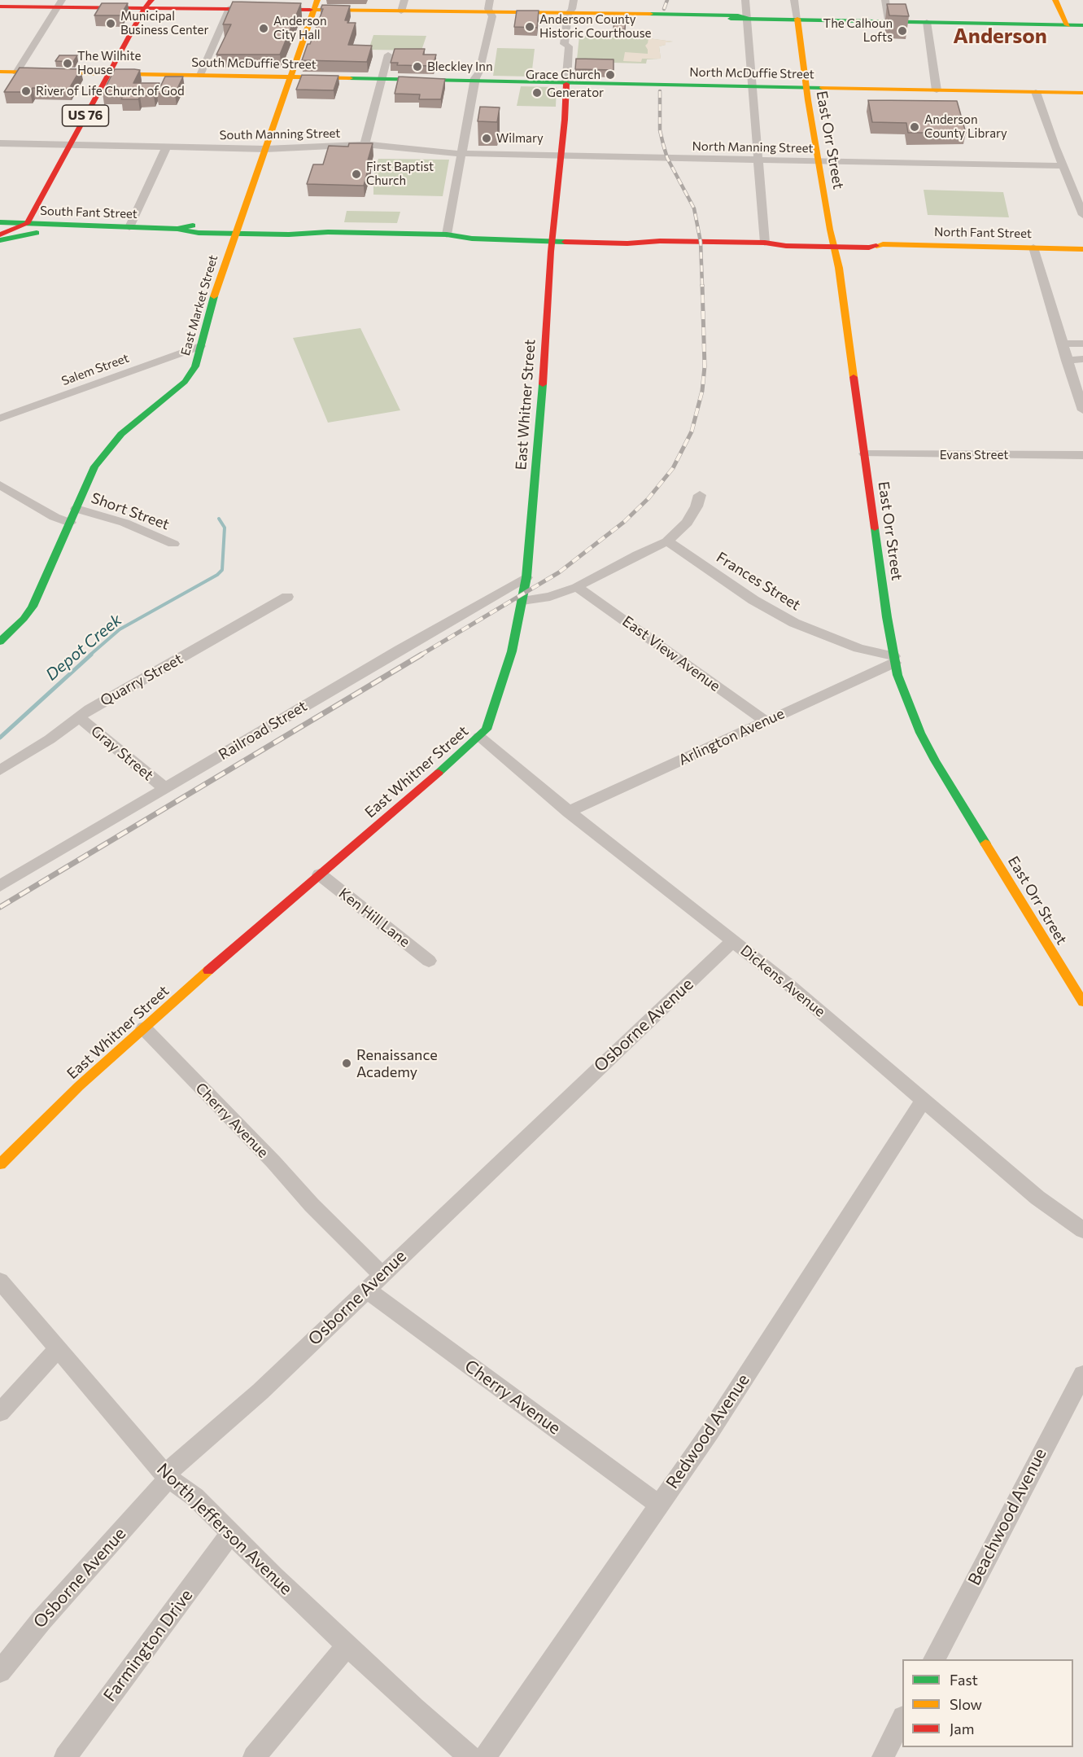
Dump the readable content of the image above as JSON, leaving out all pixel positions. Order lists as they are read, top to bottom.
{
  "streets": {
    "street": [
      "South McDuffie Street",
      "North McDuffie Street",
      "US 76",
      "South Manning Street",
      "East Orr Street",
      "North Manning Street",
      "South Fant Street",
      "North Fant Street",
      "East Market Street",
      "Salem Street",
      "East Whitner Street",
      "Evans Street",
      "Short Street",
      "Frances Street",
      "East View Avenue",
      "Quarry Street",
      "Railroad Street",
      "Arlington Avenue",
      "Gray Street",
      "Ken Hill Lane",
      "Dickens Avenue",
      "Osborne Avenue",
      "Cherry Avenue",
      "Redwood Avenue",
      "Beachwood Avenue",
      "North Jefferson Avenue",
      "Farmington Drive"
    ]
  },
  "crossings": [
    ["South McDuffie Street", "North McDuffie Street"],
    ["South McDuffie Street", "US 76"],
    ["South McDuffie Street", "East Market Street"],
    ["South McDuffie Street", "East Whitner Street"],
    ["North McDuffie Street", "East Orr Street"],
    ["North McDuffie Street", "East Whitner Street"],
    ["US 76", "South Manning Street"],
    ["US 76", "South Fant Street"],
    ["South Manning Street", "North Manning Street"],
    ["South Manning Street", "East Market Street"],
    ["South Manning Street", "East Whitner Street"],
    ["East Orr Street", "North Manning Street"],
    ["East Orr Street", "North Fant Street"],
    ["East Orr Street", "Evans Street"],
    ["East Orr Street", "Frances Street"],
    ["East Orr Street", "Arlington Avenue"],
    ["North Manning Street", "East Whitner Street"],
    ["South Fant Street", "North Fant Street"],
    ["South Fant Street", "East Market Street"],
    ["South Fant Street", "East Whitner Street"],
    ["North Fant Street", "East Whitner Street"],
    ["East Market Street", "Salem Street"],
    ["East Market Street", "Short Street"],
    ["East Whitner Street", "Railroad Street"],
    ["East Whitner Street", "Ken Hill Lane"],
    ["East Whitner Street", "Dickens Avenue"],
    ["East Whitner Street", "Cherry Avenue"],
    ["Frances Street", "Arlington Avenue"],
    ["East View Avenue", "Arlington Avenue"],
    ["Quarry Street", "Gray Street"],
    ["Railroad Street", "Gray Street"],
    ["Arlington Avenue", "Dickens Avenue"],
    ["Dickens Avenue", "Osborne Avenue"],
    ["Dickens Avenue", "Redwood Avenue"],
    ["Osborne Avenue", "Cherry Avenue"],
    ["Osborne Avenue", "North Jefferson Avenue"],
    ["Cherry Avenue", "Redwood Avenue"],
    ["North Jefferson Avenue", "Farmington Drive"]
  ],
  "districts": ["Anderson"],
  "water": ["Depot Creek"],
  "places": [
    "Municipal Business Center",
    "Anderson County Historic Courthouse",
    "Anderson City Hall",
    "The Calhoun Lofts",
    "The Wilhite House",
    "Bleckley Inn",
    "Grace Church",
    "River of Life Church of God",
    "Generator",
    "Anderson County Library",
    "Wilmary",
    "First Baptist Church",
    "Renaissance Academy"
  ],
  "legend": ["Fast", "Slow", "Jam"]
}
